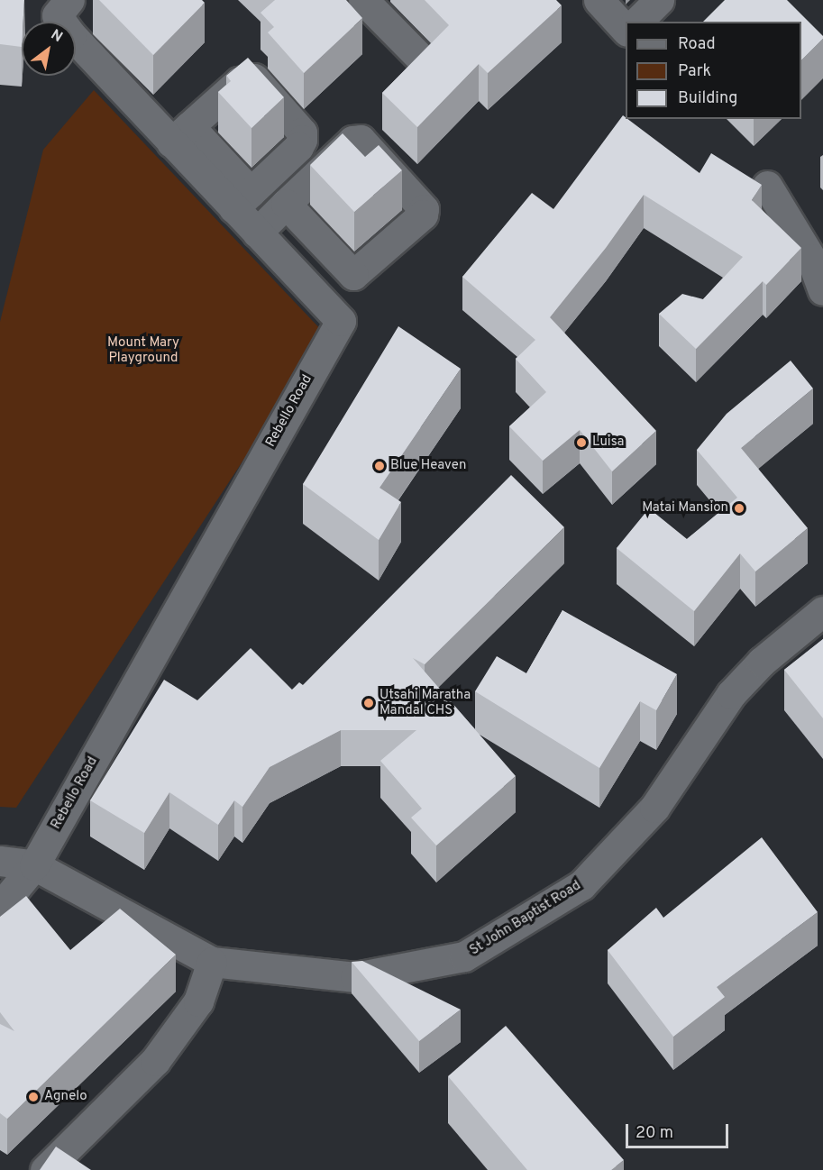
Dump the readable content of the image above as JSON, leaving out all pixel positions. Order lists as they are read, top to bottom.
{
  "streets": {
    "street": ["Rebello Road", "St John Baptist Road"]
  },
  "crossings": [
    ["Rebello Road", "St John Baptist Road"]
  ],
  "parks": ["Mount Mary Playground"],
  "places": [
    "Luisa",
    "Blue Heaven",
    "Matai Mansion",
    "Utsahi Maratha Mandal CHS",
    "Agnelo"
  ],
  "legend": ["Road", "Park", "Building"],
  "scale_bar": "20 m",
  "north": "top right"
}
